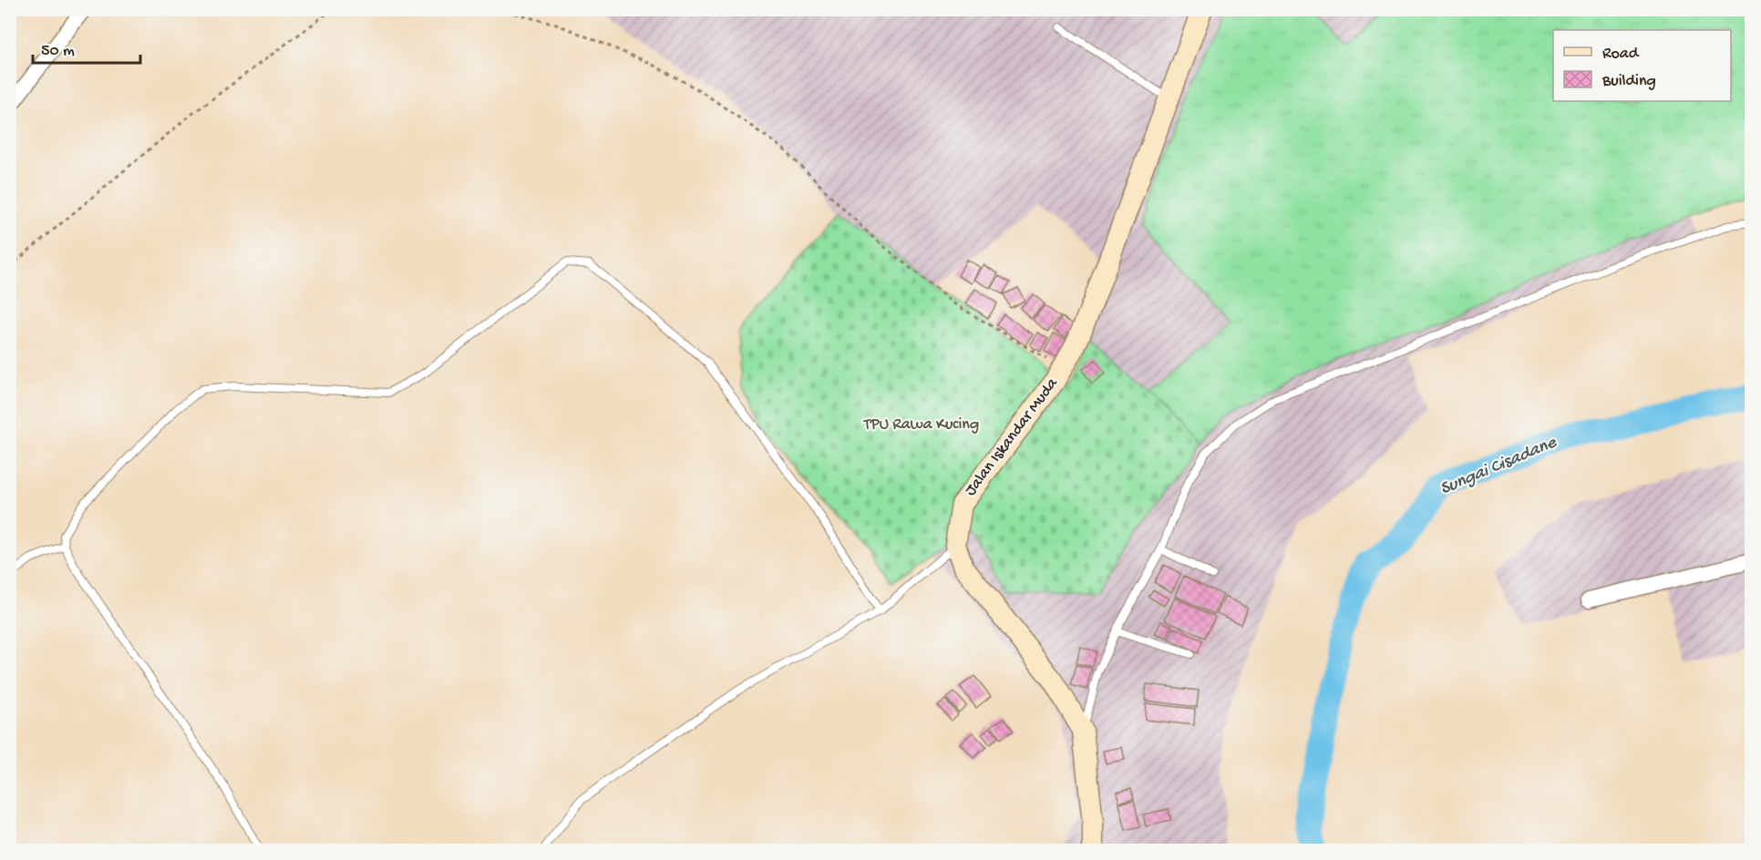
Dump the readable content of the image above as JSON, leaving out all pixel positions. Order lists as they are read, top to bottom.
{
  "streets": {
    "street": ["Jalan Iskandar Muda"]
  },
  "water": ["Sungai Cisadane"],
  "parks": ["TPU Rawa Kucing"],
  "legend": ["Road", "Building"],
  "scale_bar": "50 m"
}
